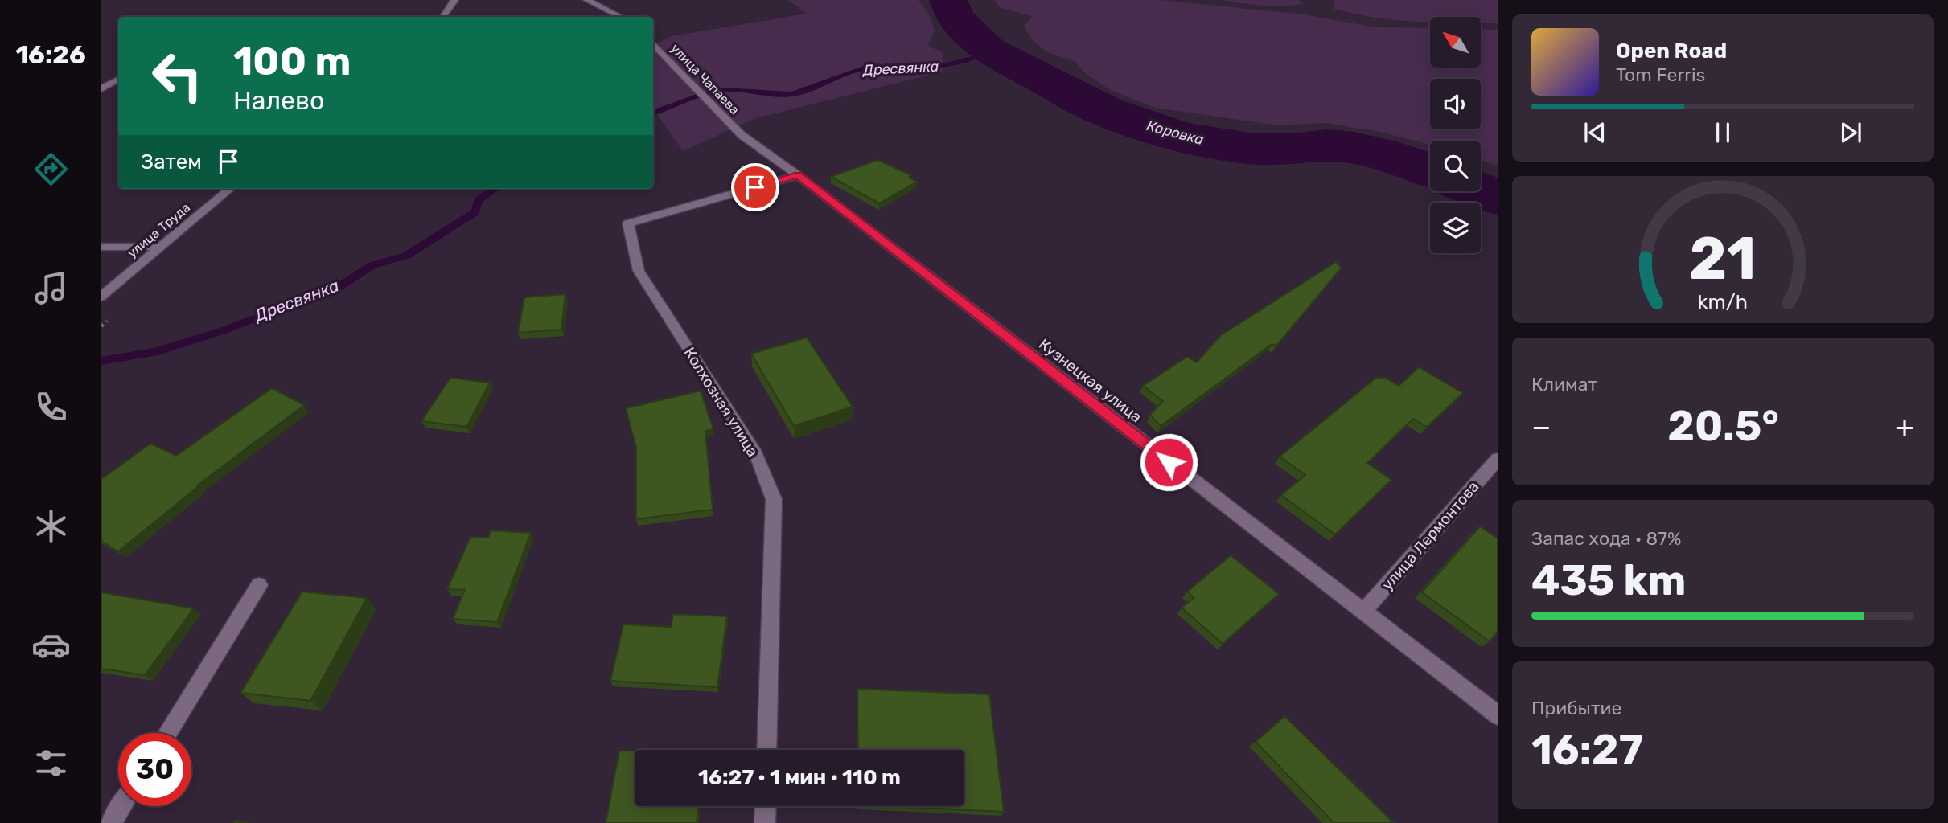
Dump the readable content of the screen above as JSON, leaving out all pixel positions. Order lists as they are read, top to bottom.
{
  "streets": {
    "street": [
      "улица Чапаева",
      "улица Труда",
      "Кузнецкая улица",
      "Колхозная улица",
      "улица Лермонтова"
    ]
  },
  "crossings": [
    ["улица Чапаева", "Кузнецкая улица"],
    ["Кузнецкая улица", "Колхозная улица"],
    ["Кузнецкая улица", "улица Лермонтова"]
  ],
  "water": ["Дресвянка", "Коровка"],
  "north": "top left",
  "page": {
    "tabs": "16:26",
    "turn": ["100 m", "Налево"],
    "song": ["Open Road", "Tom Ferris"],
    "then": "Затем",
    "tile": [
      "Климат",
      ["Запас хода · 87%", "435 km"],
      ["Прибытие", "16:27"]
    ],
    "heat": ["−", "20.5°", "+"],
    "limit": "30",
    "trip": "16:27 · 1 мин · 110 m",
    "gauge": ["21", "km/h"]
  }
}
